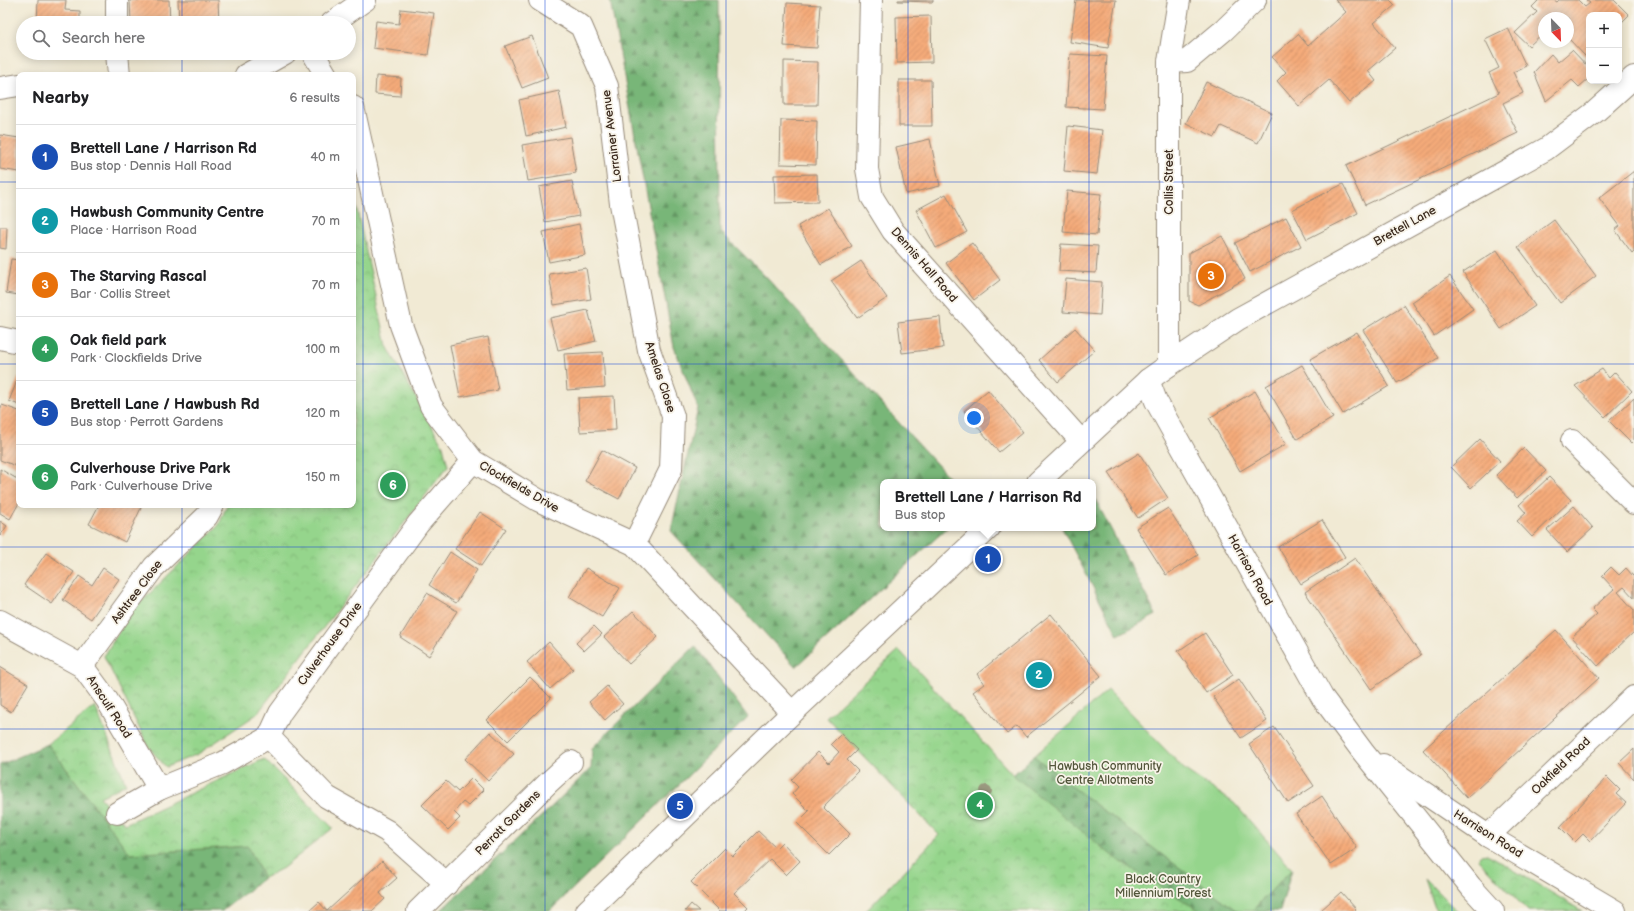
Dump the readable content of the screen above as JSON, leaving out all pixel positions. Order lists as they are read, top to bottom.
{
  "streets": {
    "street": [
      "Lorrainer Avenue",
      "Collis Street",
      "Brettell Lane",
      "Dennis Hall Road",
      "Amelas Close",
      "Clockfields Drive",
      "Harrison Road",
      "Ashtree Close",
      "Culverhouse Drive",
      "Ansculf Road",
      "Oakfield Road",
      "Perrott Gardens"
    ]
  },
  "crossings": [
    ["Lorrainer Avenue", "Amelas Close"],
    ["Collis Street", "Brettell Lane"],
    ["Brettell Lane", "Dennis Hall Road"],
    ["Brettell Lane", "Harrison Road"],
    ["Amelas Close", "Clockfields Drive"],
    ["Clockfields Drive", "Culverhouse Drive"],
    ["Harrison Road", "Oakfield Road"],
    ["Ashtree Close", "Ansculf Road"]
  ],
  "parks": ["Hawbush Community Centre Allotments", "Black Country Millennium Forest"],
  "north": "bottom right",
  "page": {
    "map_buttons": ["+", "−"],
    "search": "Search here",
    "heading": ["Nearby", "6 results"],
    "list": [
      {
        "mark": "1",
        "name": "Brettell Lane / Harrison Rd",
        "note": "Bus stop · Dennis Hall Road",
        "value": "40 m"
      },
      {
        "mark": "2",
        "name": "Hawbush Community Centre",
        "note": "Place · Harrison Road",
        "value": "70 m"
      },
      {
        "mark": "3",
        "name": "The Starving Rascal",
        "note": "Bar · Collis Street",
        "value": "70 m"
      },
      {
        "mark": "4",
        "name": "Oak field park",
        "note": "Park · Clockfields Drive",
        "value": "100 m"
      },
      {
        "mark": "5",
        "name": "Brettell Lane / Hawbush Rd",
        "note": "Bus stop · Perrott Gardens",
        "value": "120 m"
      },
      {
        "mark": "6",
        "name": "Culverhouse Drive Park",
        "note": "Park · Culverhouse Drive",
        "value": "150 m"
      }
    ],
    "pins": [
      "3",
      "6",
      "1",
      "2",
      "4",
      "5"
    ],
    "popup": ["Brettell Lane / Harrison Rd", "Bus stop"]
  }
}
